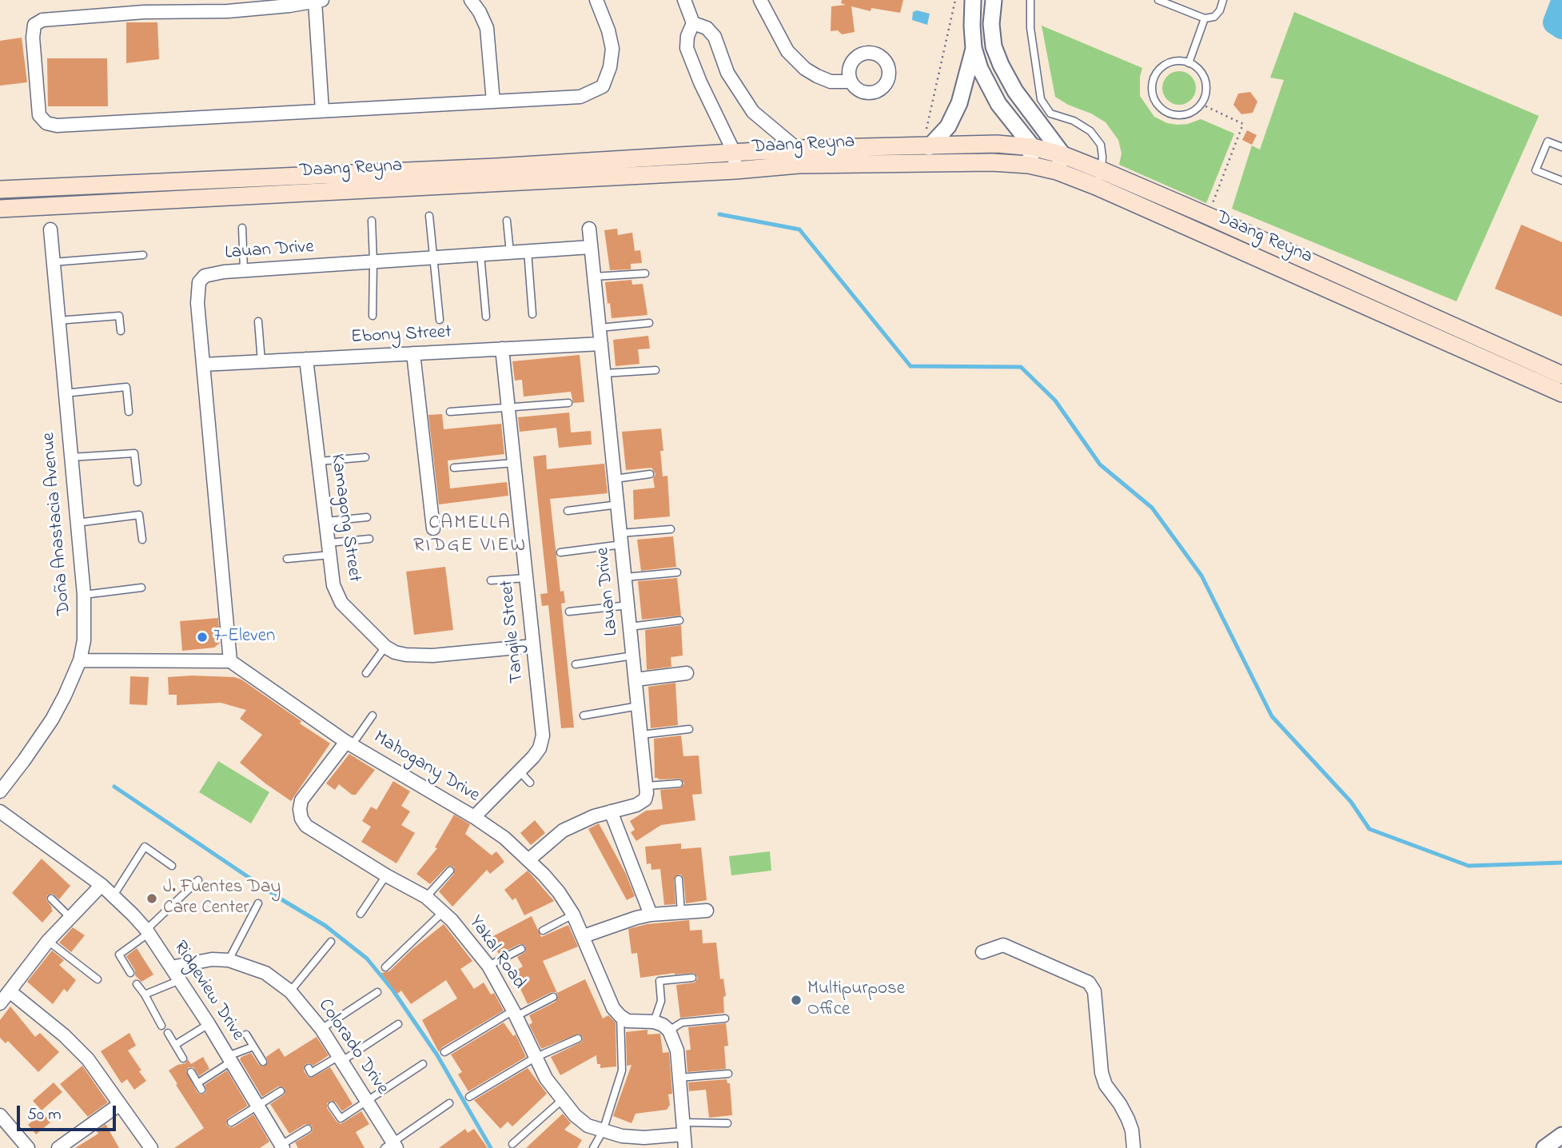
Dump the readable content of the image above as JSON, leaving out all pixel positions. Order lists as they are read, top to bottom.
{
  "streets": {
    "main road": ["Daang Reyna"],
    "street": [
      "Lauan Drive",
      "Ebony Street",
      "Kamagong Street",
      "Doña Anastacia Avenue",
      "Tangile Street",
      "Mahogany Drive",
      "Yakal Road",
      "Ridgeview Drive",
      "Colorado Drive"
    ]
  },
  "crossings": [
    ["Lauan Drive", "Ebony Street"],
    ["Lauan Drive", "Mahogany Drive"],
    ["Ebony Street", "Kamagong Street"],
    ["Ebony Street", "Tangile Street"],
    ["Kamagong Street", "Tangile Street"],
    ["Tangile Street", "Mahogany Drive"],
    ["Mahogany Drive", "Yakal Road"],
    ["Ridgeview Drive", "Colorado Drive"]
  ],
  "districts": ["CAMELLA RIDGE VIEW"],
  "places": ["7-Eleven", "J. Fuentes Day Care Center", "Multipurpose Office"],
  "scale_bar": "50 m"
}
